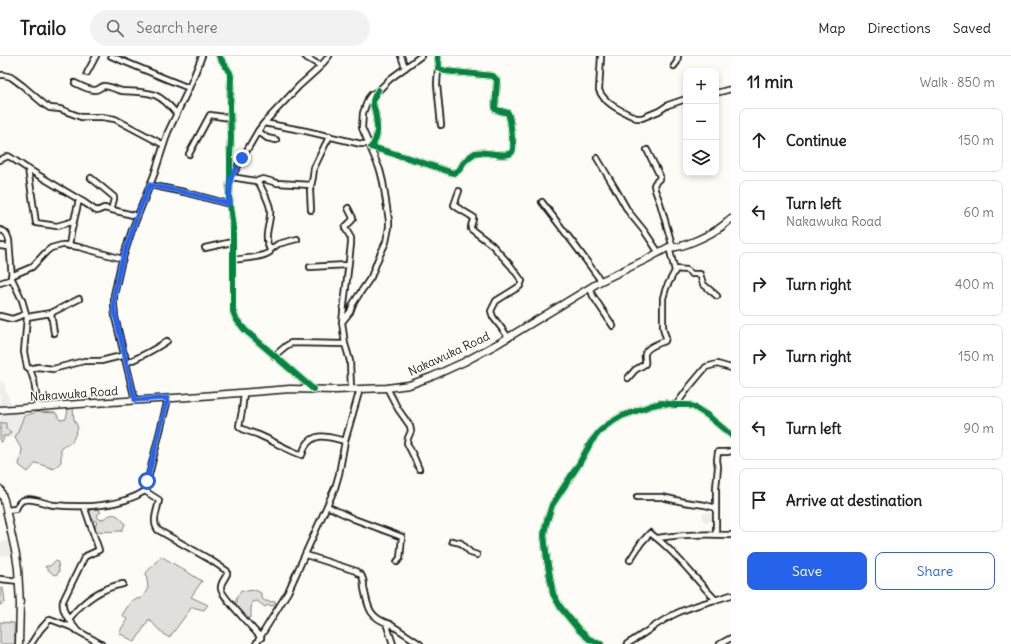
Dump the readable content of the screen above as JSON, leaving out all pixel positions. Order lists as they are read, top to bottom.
{
  "streets": {
    "main road": ["Nakawuka Road"]
  },
  "page": {
    "header": "Trailo",
    "search": "Search here",
    "nav": ["Map", "Directions", "Saved"],
    "heading": ["11 min", "Walk · 850 m"],
    "map_buttons": ["+", "−"],
    "list": [
      ["Continue", "150 m"],
      ["Turn left", "Nakawuka Road", "60 m"],
      ["Turn right", "400 m"],
      ["Turn right", "150 m"],
      ["Turn left", "90 m"],
      "Arrive at destination"
    ],
    "buttons": ["Save", "Share"]
  }
}
